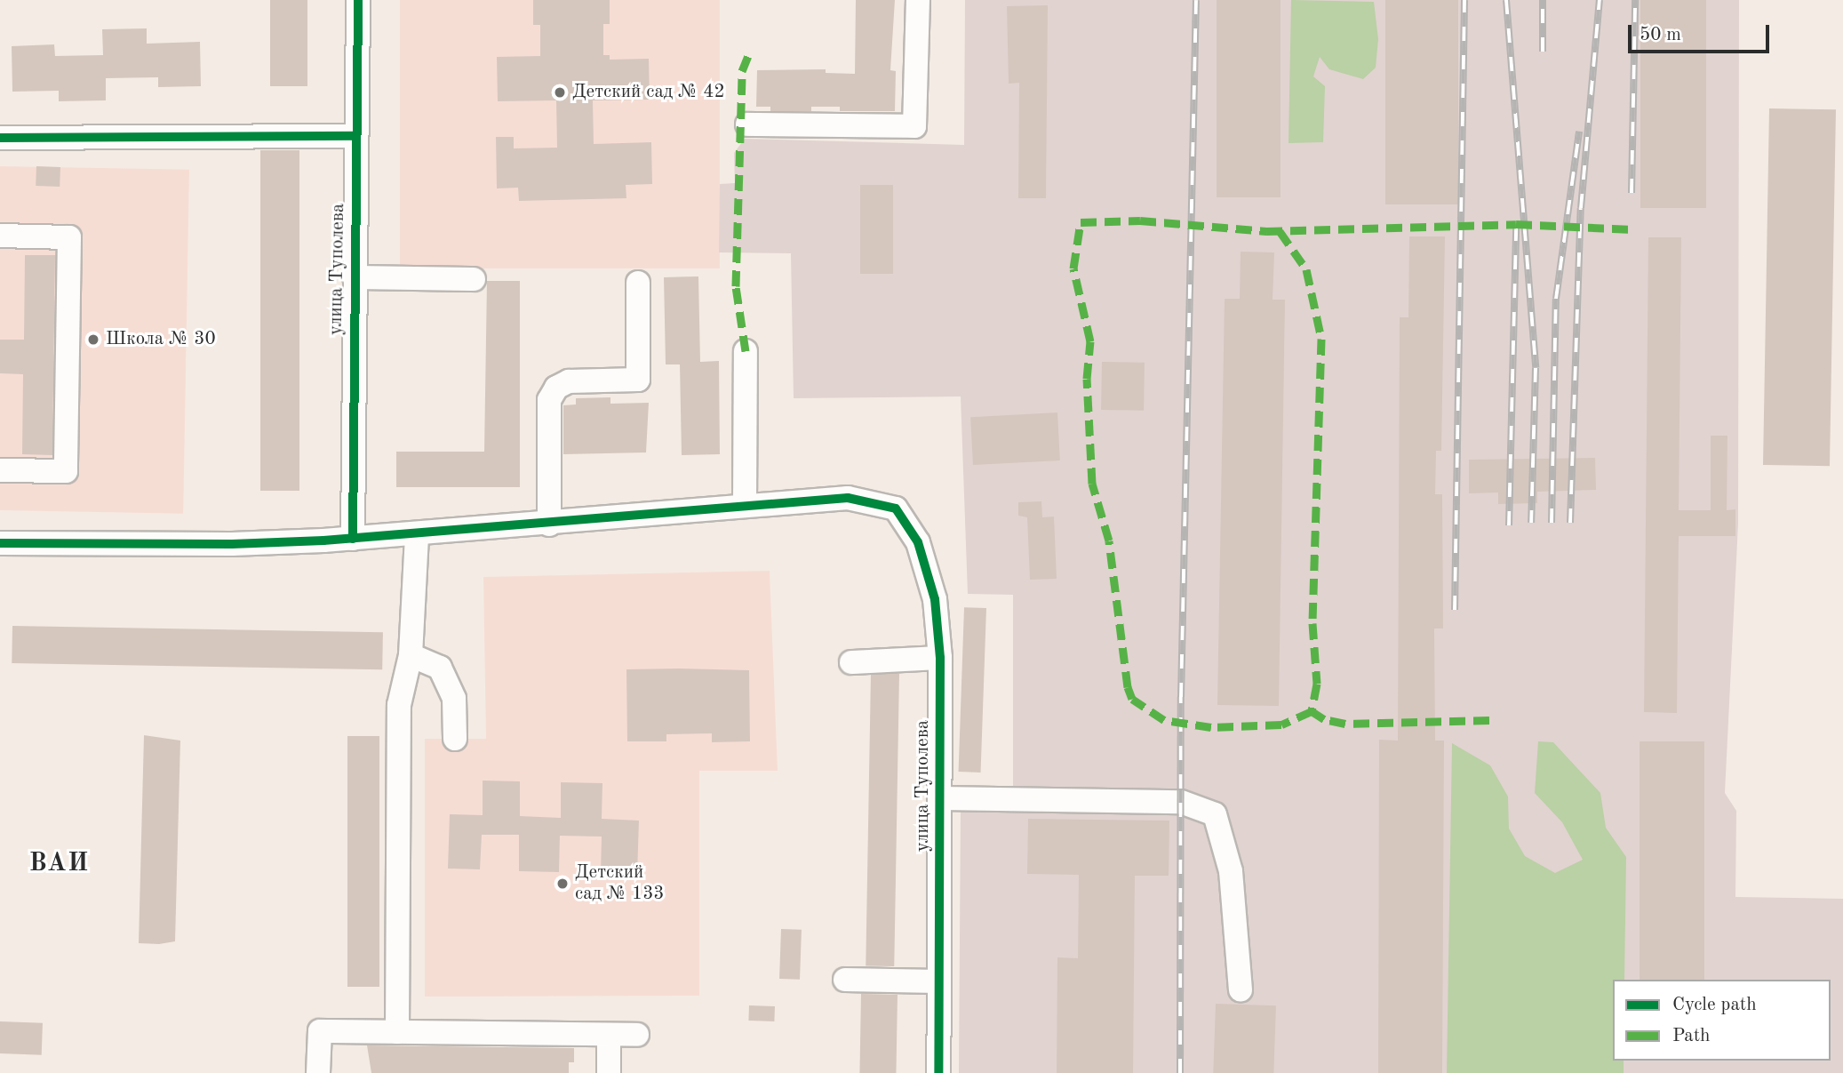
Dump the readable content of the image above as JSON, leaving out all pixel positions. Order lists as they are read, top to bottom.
{
  "streets": {
    "street": ["улица Туполева"]
  },
  "districts": ["ВАИ"],
  "places": ["Детский сад № 42", "Школа № 30", "Детский сад № 133"],
  "legend": ["Cycle path", "Path"],
  "scale_bar": "50 m"
}
